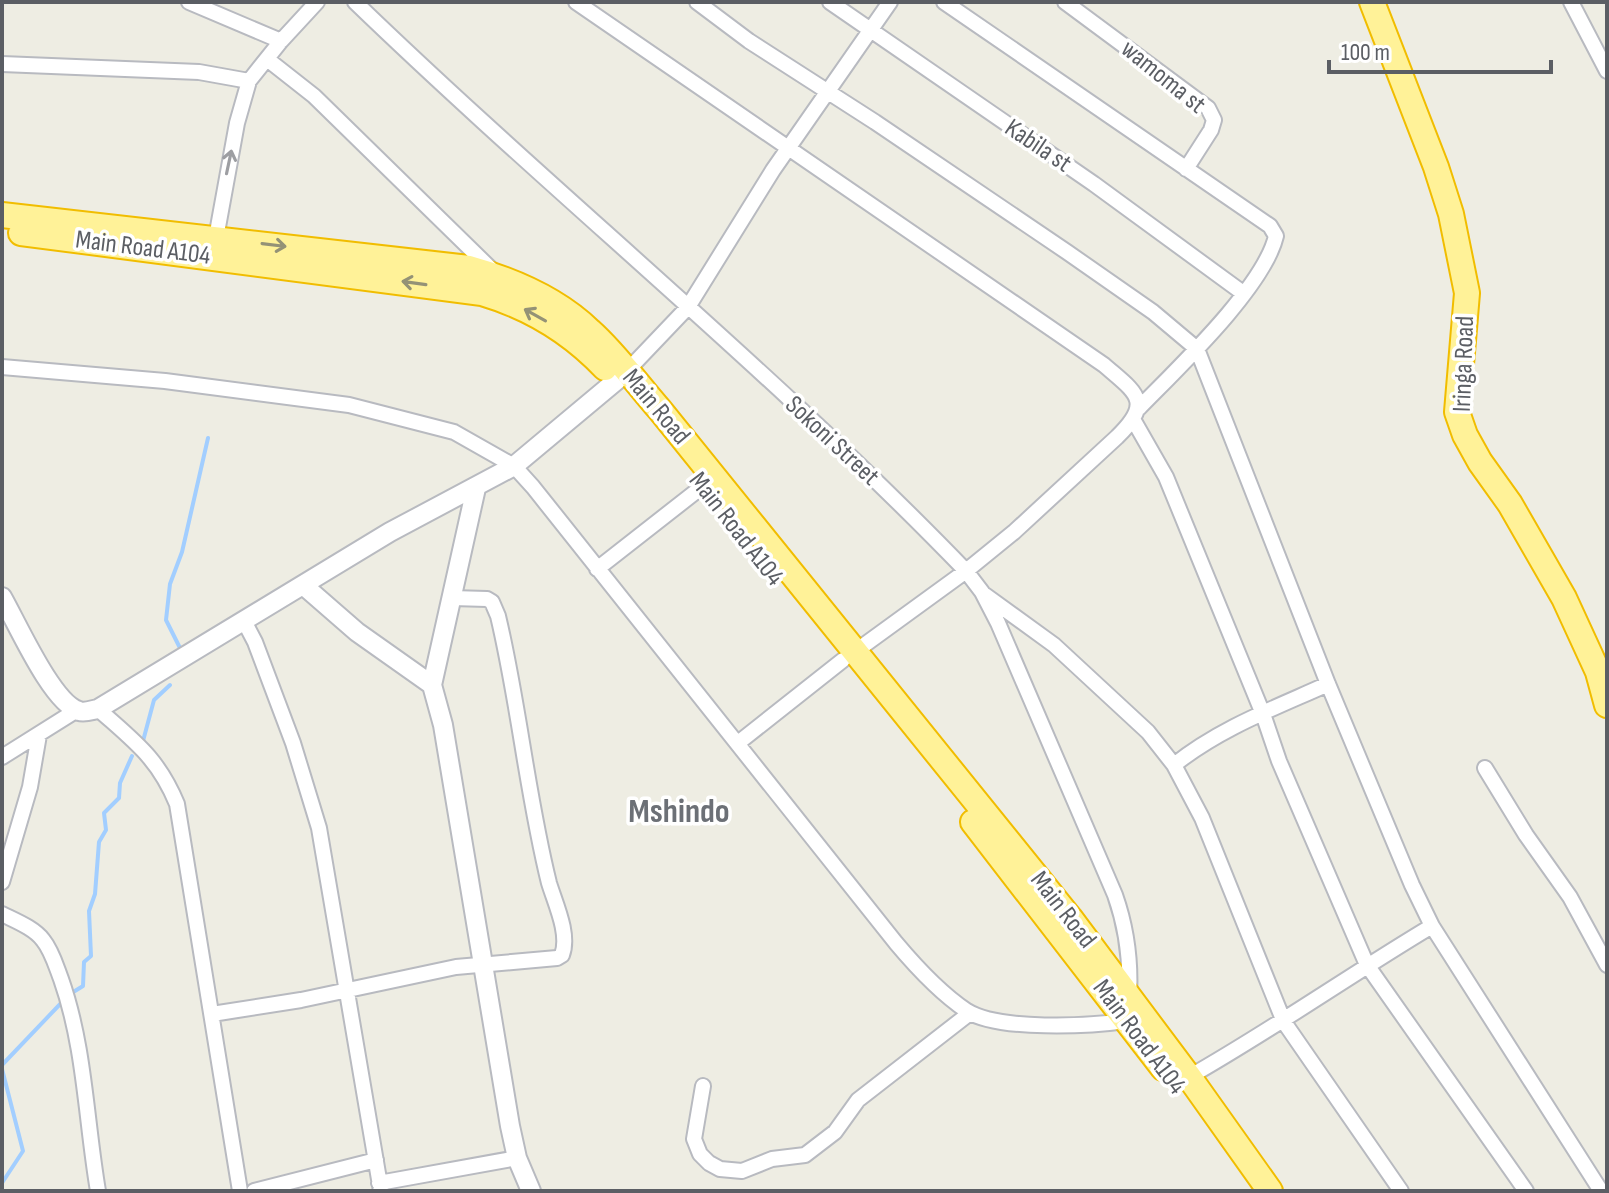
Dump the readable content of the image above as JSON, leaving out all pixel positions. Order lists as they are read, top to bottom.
{
  "streets": {
    "highway": ["Main Road A104", "Iringa Road", "Main Road"],
    "street": ["wamoma st", "Kabila st", "Sokoni Street"]
  },
  "crossings": [
    ["Main Road A104", "Main Road"],
    ["Main Road A104", "Sokoni Street"],
    ["Main Road", "Sokoni Street"]
  ],
  "districts": ["Mshindo"],
  "scale_bar": "100 m"
}
